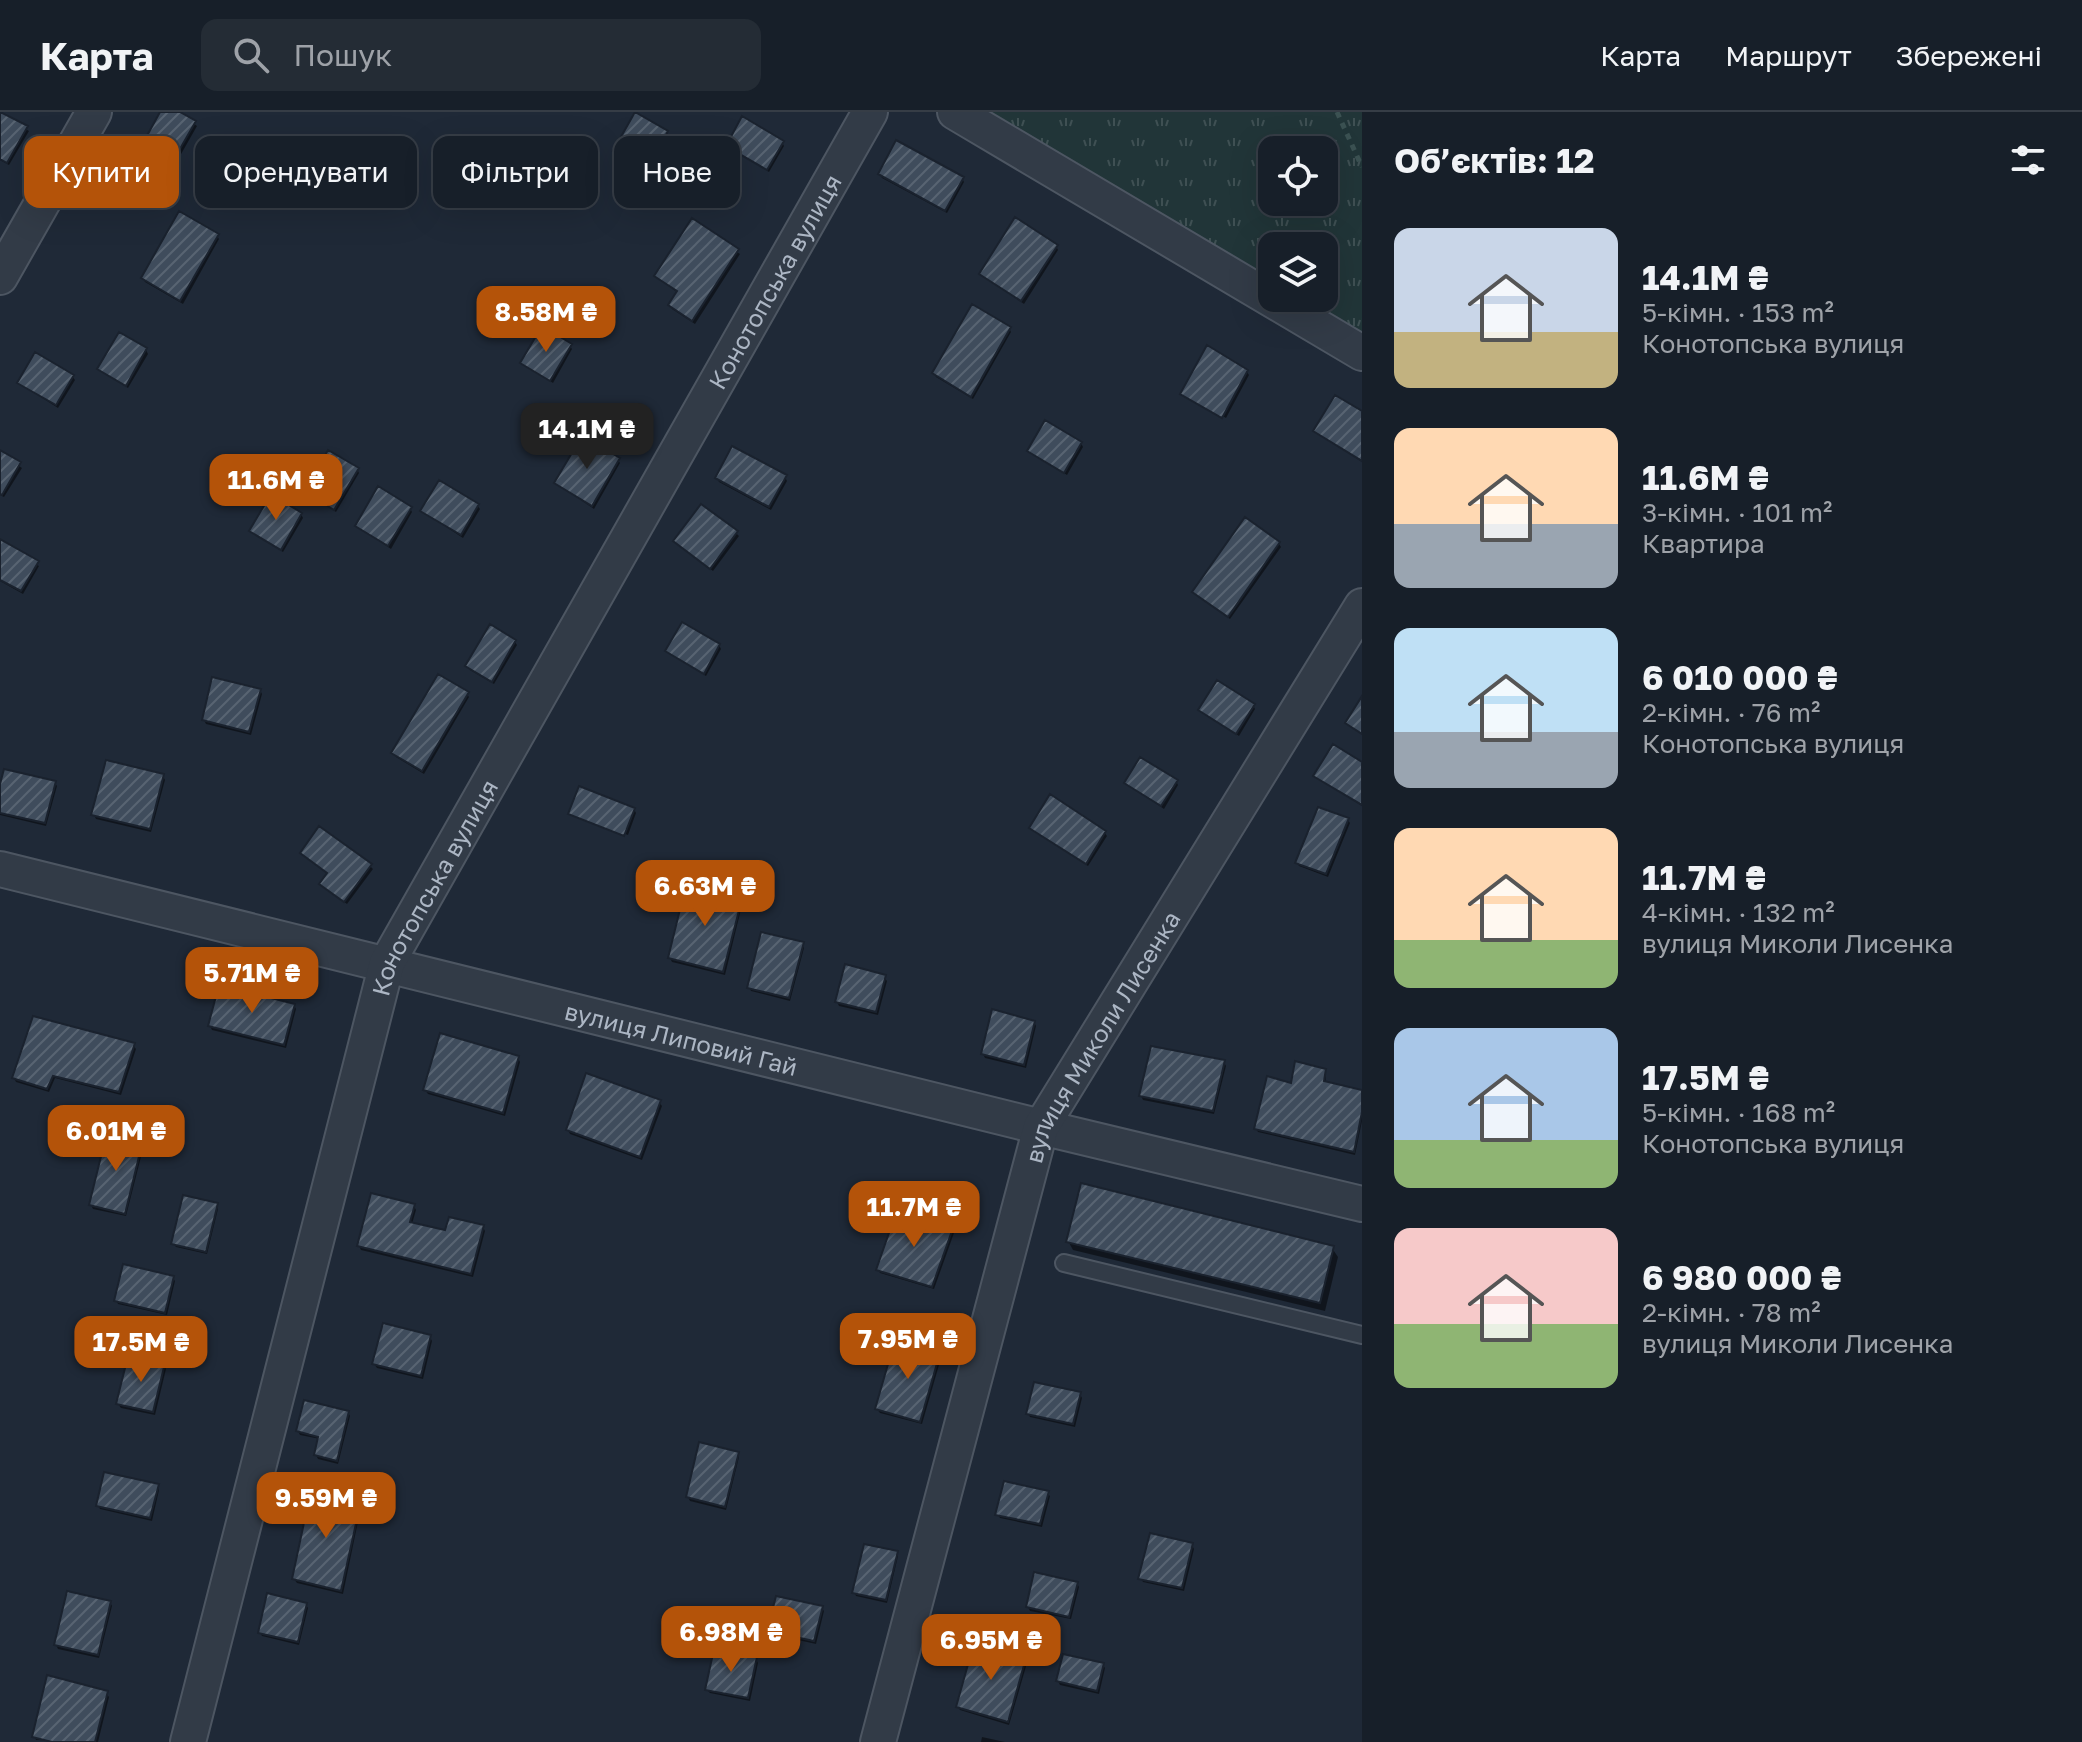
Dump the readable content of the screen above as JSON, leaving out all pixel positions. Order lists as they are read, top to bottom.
{
  "streets": {
    "street": ["Конотопська вулиця", "вулиця Липовий Гай", "вулиця Миколи Лисенка"]
  },
  "crossings": [
    ["Конотопська вулиця", "вулиця Липовий Гай"],
    ["вулиця Липовий Гай", "вулиця Миколи Лисенка"]
  ],
  "page": {
    "header": "Карта",
    "search": "Пошук",
    "nav": ["Карта", "Маршрут", "Збережені"],
    "heading": "Об’єктів: 12",
    "chip": [
      "Купити",
      "Орендувати",
      "Фільтри",
      "Нове"
    ],
    "list": [
      {
        "name": "14.1M ₴",
        "note": "5-кімн. · 153 m² · Конотопська вулиця"
      },
      {
        "name": "11.6M ₴",
        "note": "3-кімн. · 101 m² · Квартира"
      },
      {
        "name": "6 010 000 ₴",
        "note": "2-кімн. · 76 m² · Конотопська вулиця"
      },
      {
        "name": "11.7M ₴",
        "note": "4-кімн. · 132 m² · вулиця Миколи Лисенка"
      },
      {
        "name": "17.5M ₴",
        "note": "5-кімн. · 168 m² · Конотопська вулиця"
      },
      {
        "name": "6 980 000 ₴",
        "note": "2-кімн. · 78 m² · вулиця Миколи Лисенка"
      }
    ],
    "price": [
      "8.58M ₴",
      "14.1M ₴",
      "11.6M ₴",
      "6.63M ₴",
      "5.71M ₴",
      "6.01M ₴",
      "11.7M ₴",
      "7.95M ₴",
      "17.5M ₴",
      "9.59M ₴",
      "6.98M ₴",
      "6.95M ₴"
    ]
  }
}
